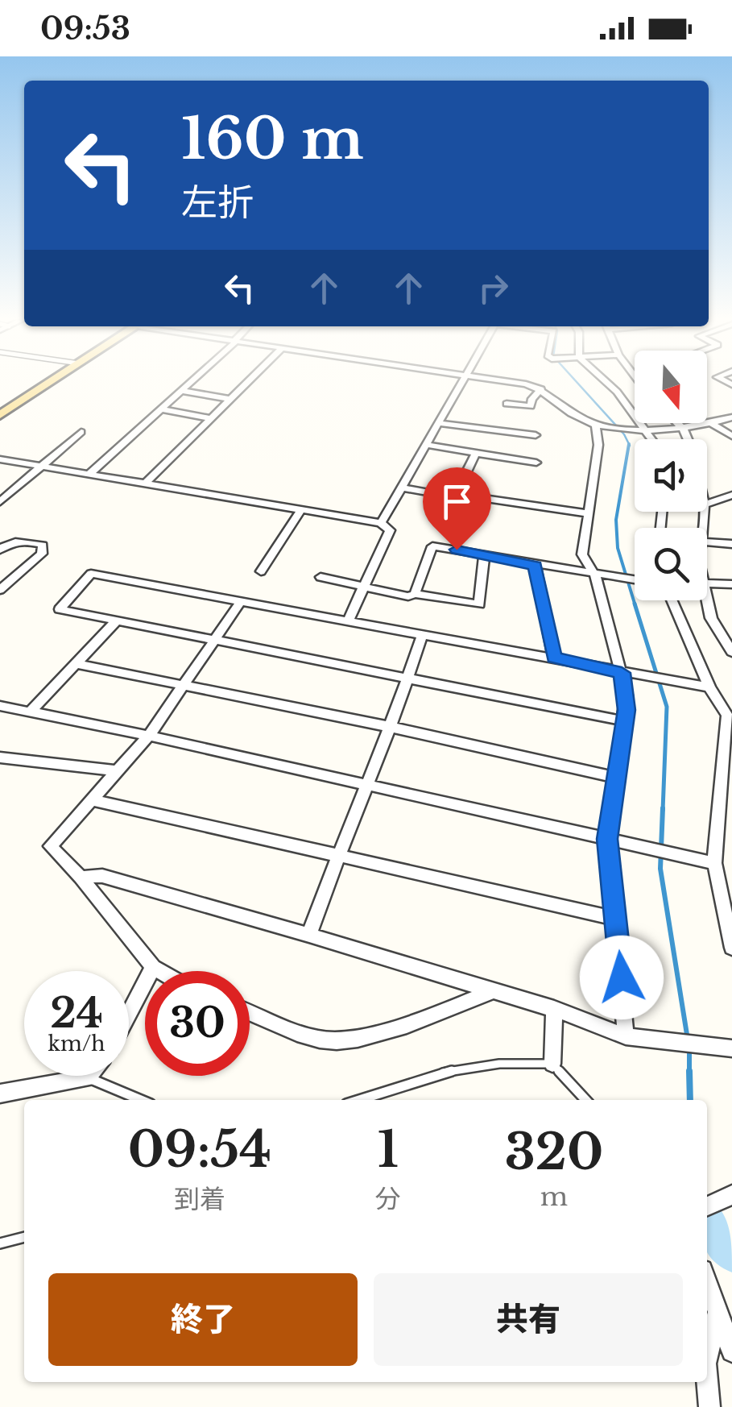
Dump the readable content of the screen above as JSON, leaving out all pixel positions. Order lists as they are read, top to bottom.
{
  "north": "bottom",
  "page": {
    "status": "09:53",
    "turn": ["160 m", "左折"],
    "speed": "24 km/h",
    "limit": "30",
    "eta": [
      "09:54",
      "到着",
      "1",
      "分",
      "320",
      "m"
    ],
    "buttons": ["終了", "共有"]
  }
}
